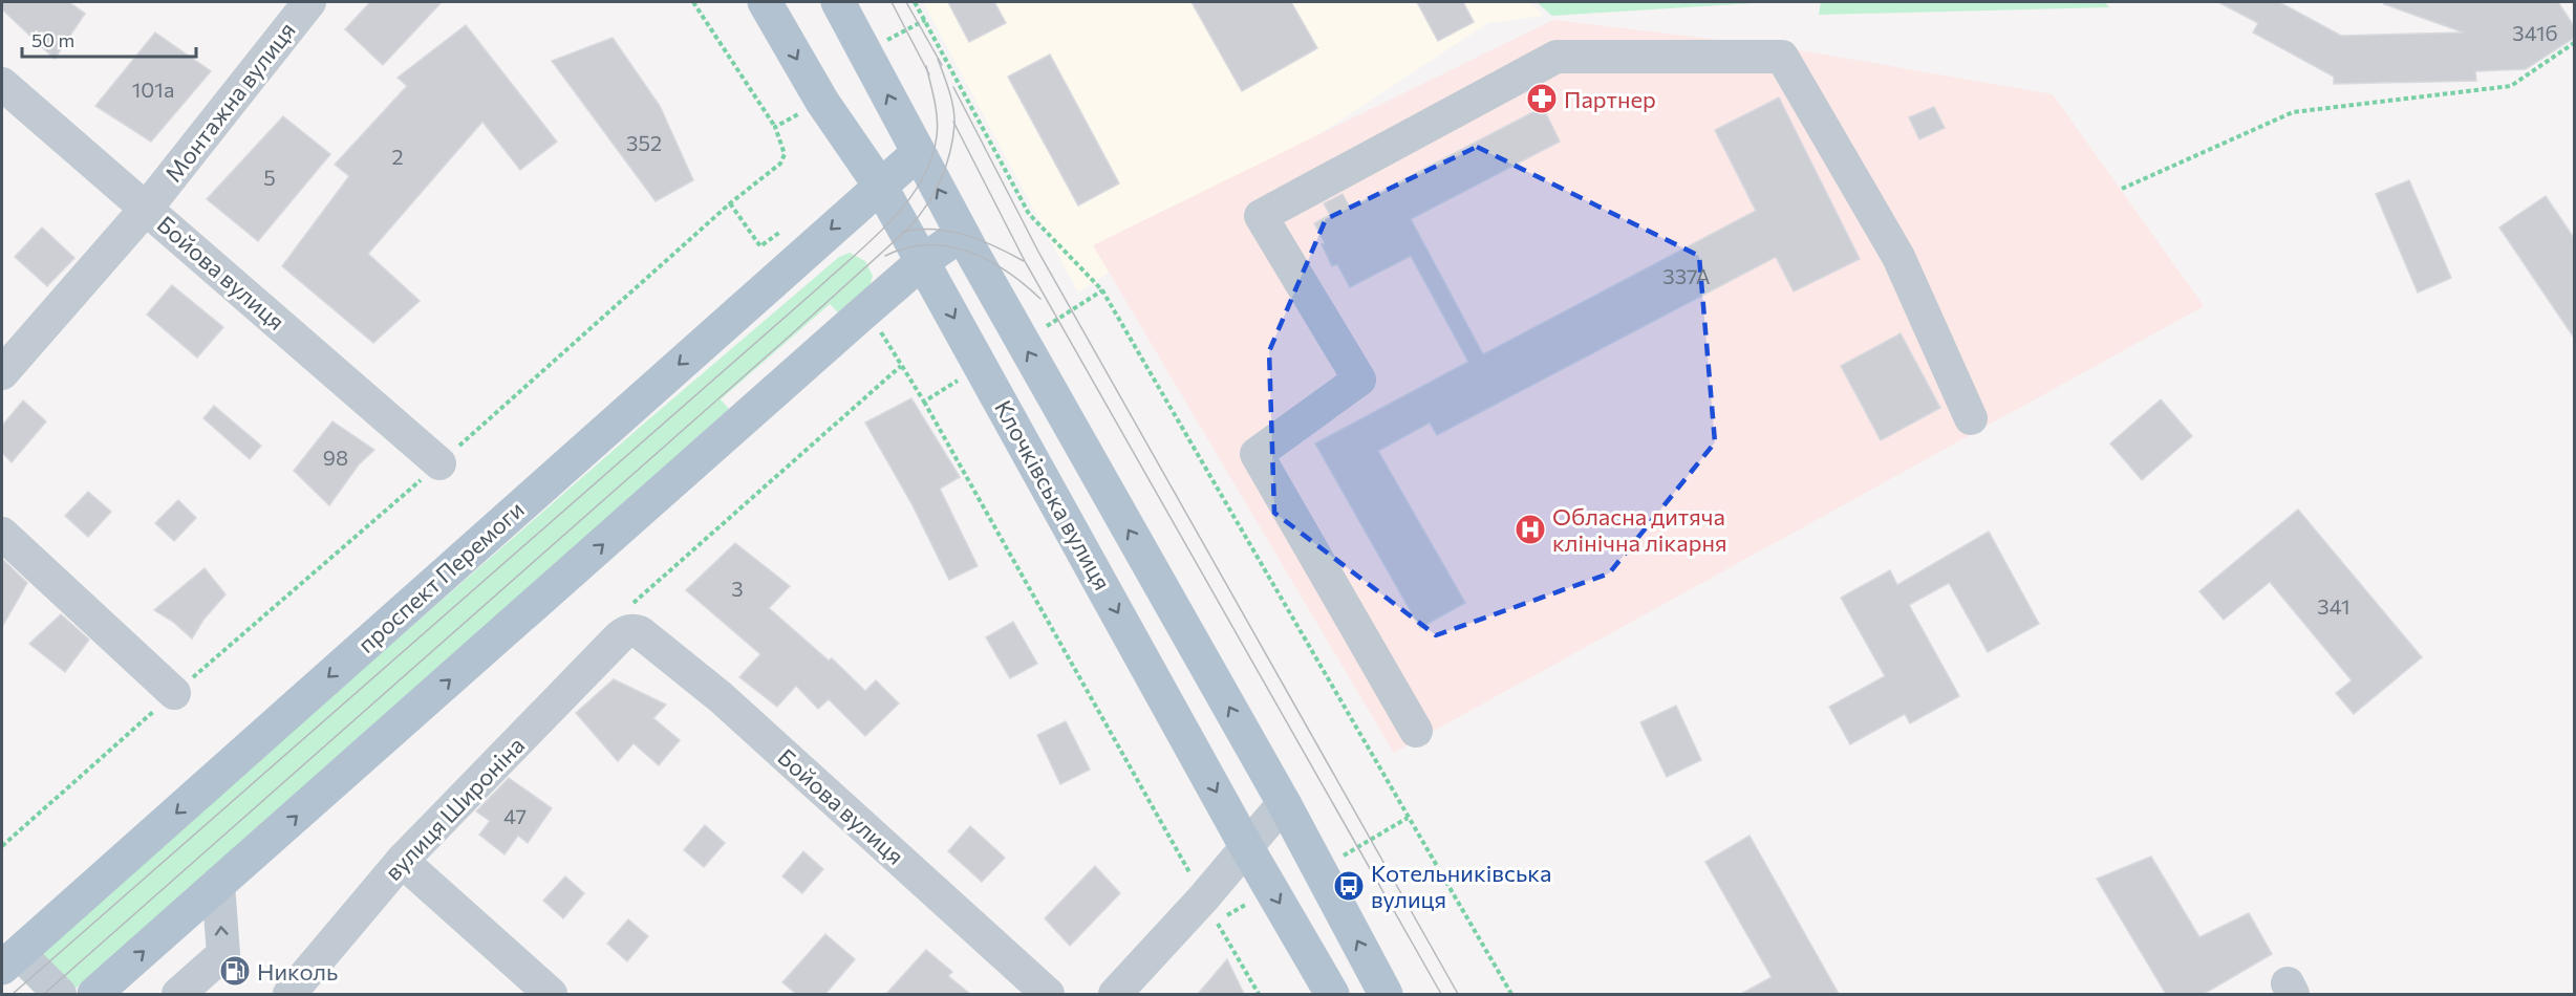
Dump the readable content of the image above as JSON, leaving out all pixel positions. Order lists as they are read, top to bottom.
{
  "streets": {
    "main road": ["Клочківська вулиця", "проспект Перемоги"],
    "street": ["Монтажна вулиця", "Бойова вулиця", "вулиця Широніна"]
  },
  "crossings": [
    ["Монтажна вулиця", "Бойова вулиця"],
    ["Бойова вулиця", "вулиця Широніна"],
    ["Клочківська вулиця", "проспект Перемоги"]
  ],
  "places": {
    "pharmacy": ["Партнер"],
    "hospital": ["Обласна дитяча клінічна лікарня"],
    "bus stop": ["Котельниківська вулиця"],
    "fuel station": ["Николь"]
  },
  "house_numbers": [
    "341б",
    "101а",
    "352",
    "2",
    "5",
    "337А",
    "98",
    "3",
    "341",
    "47"
  ],
  "scale_bar": "50 m"
}
